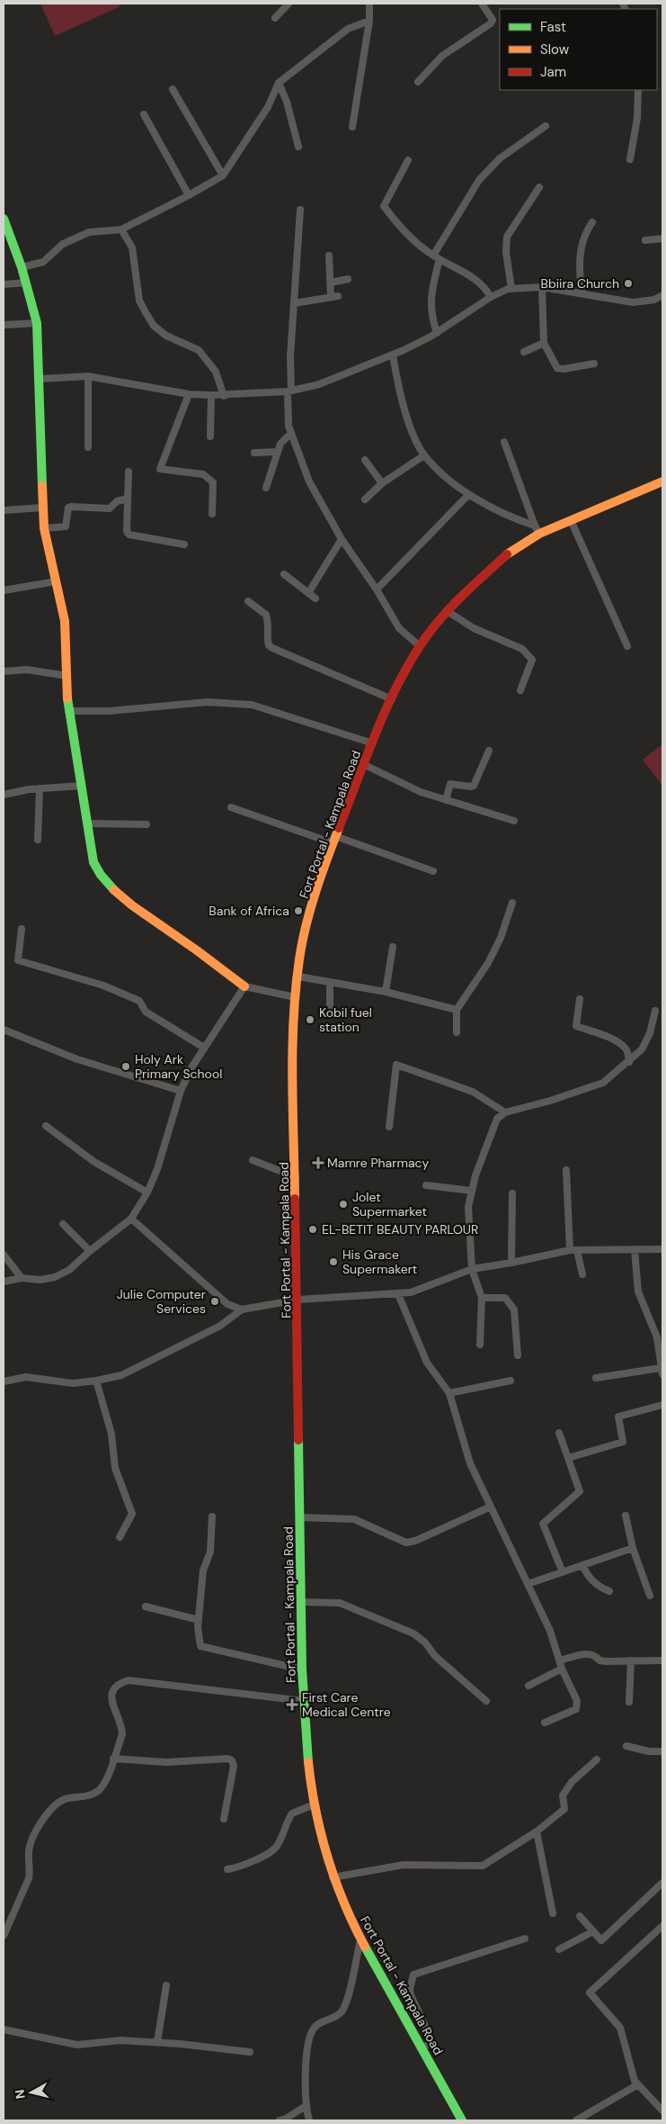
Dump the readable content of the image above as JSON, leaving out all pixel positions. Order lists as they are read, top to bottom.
{
  "streets": {
    "main road": ["Fort Portal - Kampala Road"]
  },
  "places": {
    "other": [
      "Bbiira Church",
      "Bank of Africa",
      "Kobil fuel station",
      "Holy Ark Primary School",
      "Jolet Supermarket",
      "EL-BETIT BEAUTY PARLOUR",
      "His Grace Supermakert",
      "Julie Computer Services"
    ],
    "health": ["Mamre Pharmacy", "First Care Medical Centre"]
  },
  "legend": ["Fast", "Slow", "Jam"],
  "north": "left"
}
